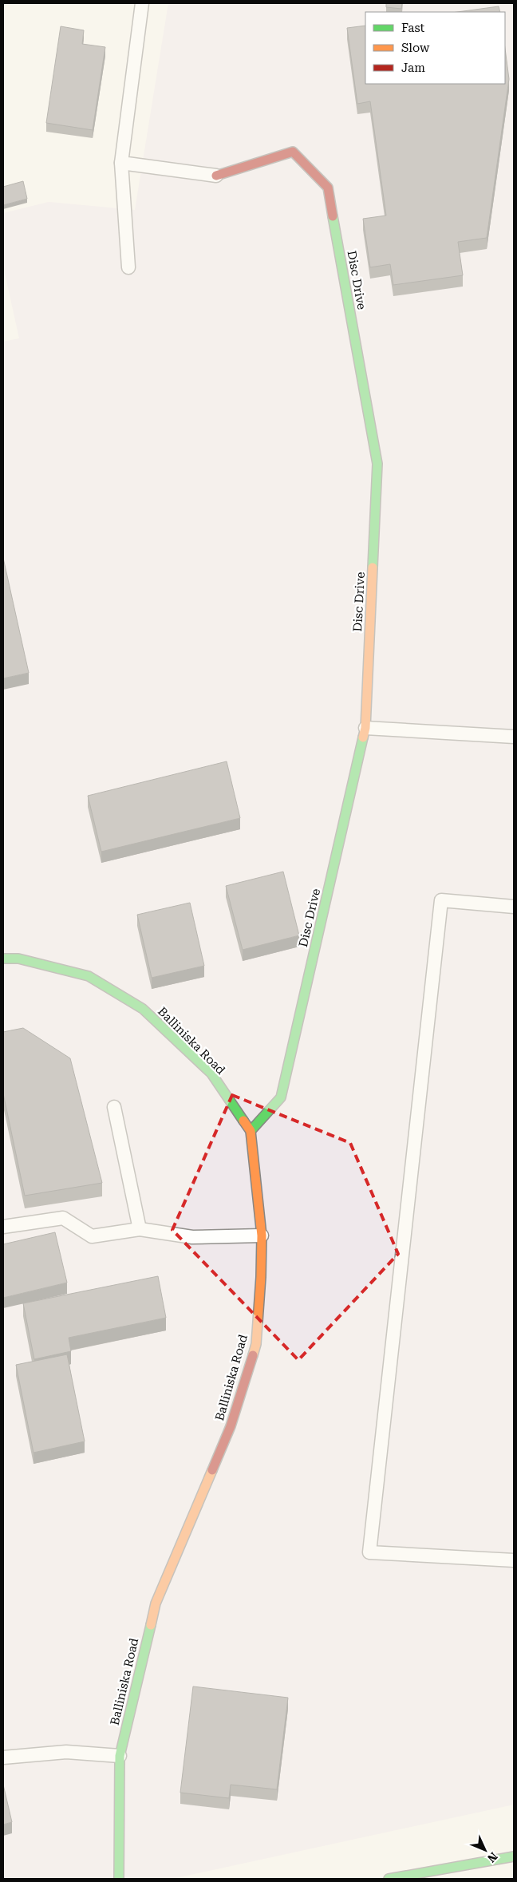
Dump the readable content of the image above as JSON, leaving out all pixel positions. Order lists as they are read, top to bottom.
{
  "streets": {
    "main road": ["Disc Drive", "Balliniska Road"]
  },
  "crossings": [
    ["Disc Drive", "Balliniska Road"]
  ],
  "legend": ["Fast", "Slow", "Jam"],
  "north": "bottom right"
}
